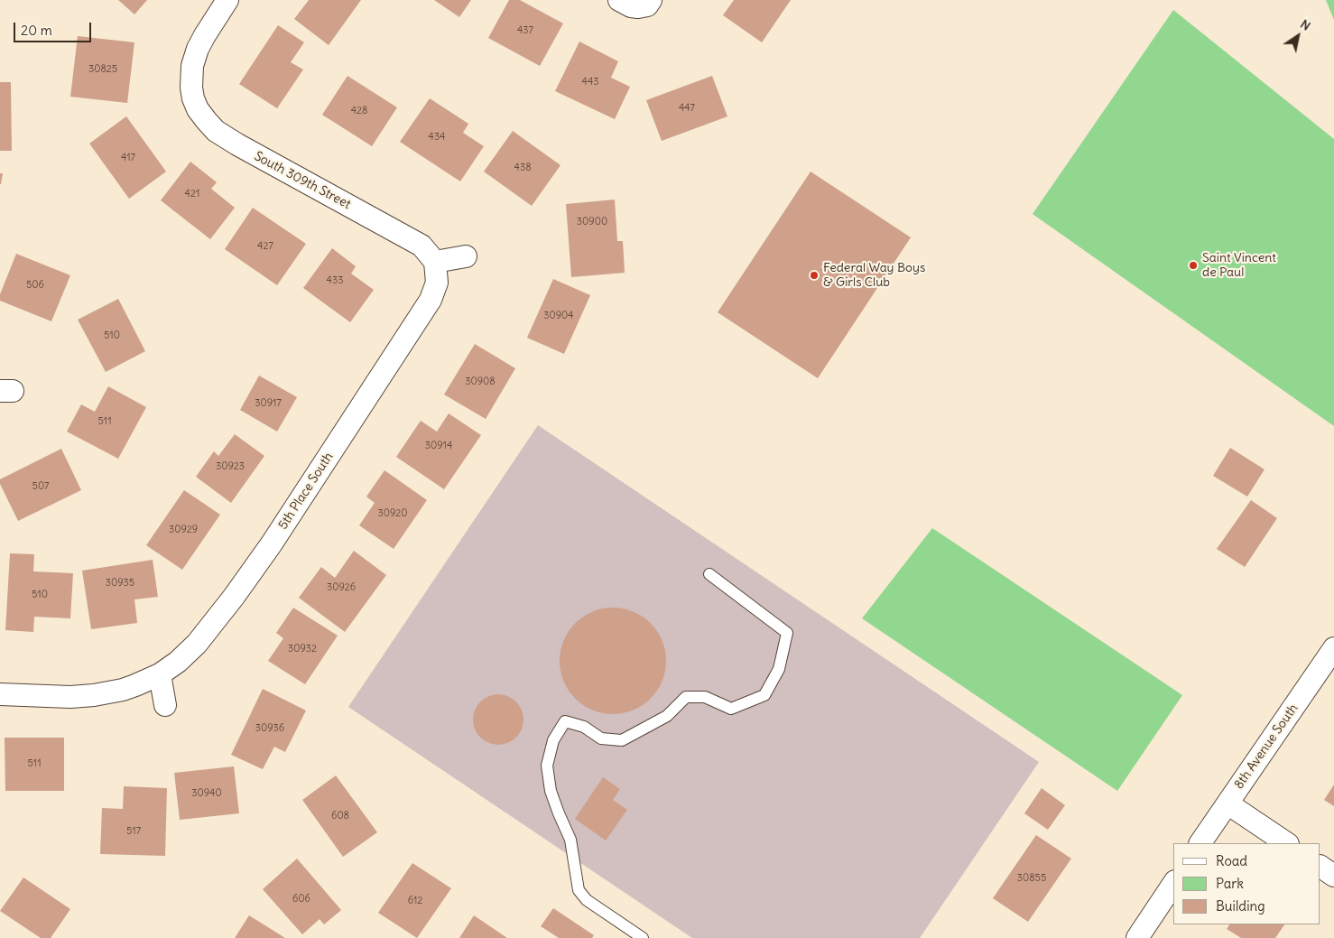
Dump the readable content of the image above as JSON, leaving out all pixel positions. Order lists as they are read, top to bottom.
{
  "streets": {
    "street": ["South 309th Street", "5th Place South", "8th Avenue South"]
  },
  "crossings": [
    ["South 309th Street", "5th Place South"]
  ],
  "places": ["Saint Vincent de Paul", "Federal Way Boys & Girls Club"],
  "house_numbers": [
    "437",
    "30825",
    "443",
    "447",
    "428",
    "434",
    "417",
    "438",
    "421",
    "30900",
    "427",
    "433",
    "506",
    "30904",
    "510",
    "30908",
    "30917",
    "511",
    "30914",
    "30923",
    "507",
    "30920",
    "30929",
    "30935",
    "30926",
    "510",
    "30932",
    "30936",
    "511",
    "30940",
    "608",
    "517",
    "30855",
    "606",
    "612"
  ],
  "legend": ["Road", "Park", "Building"],
  "scale_bar": "20 m",
  "north": "top right"
}
